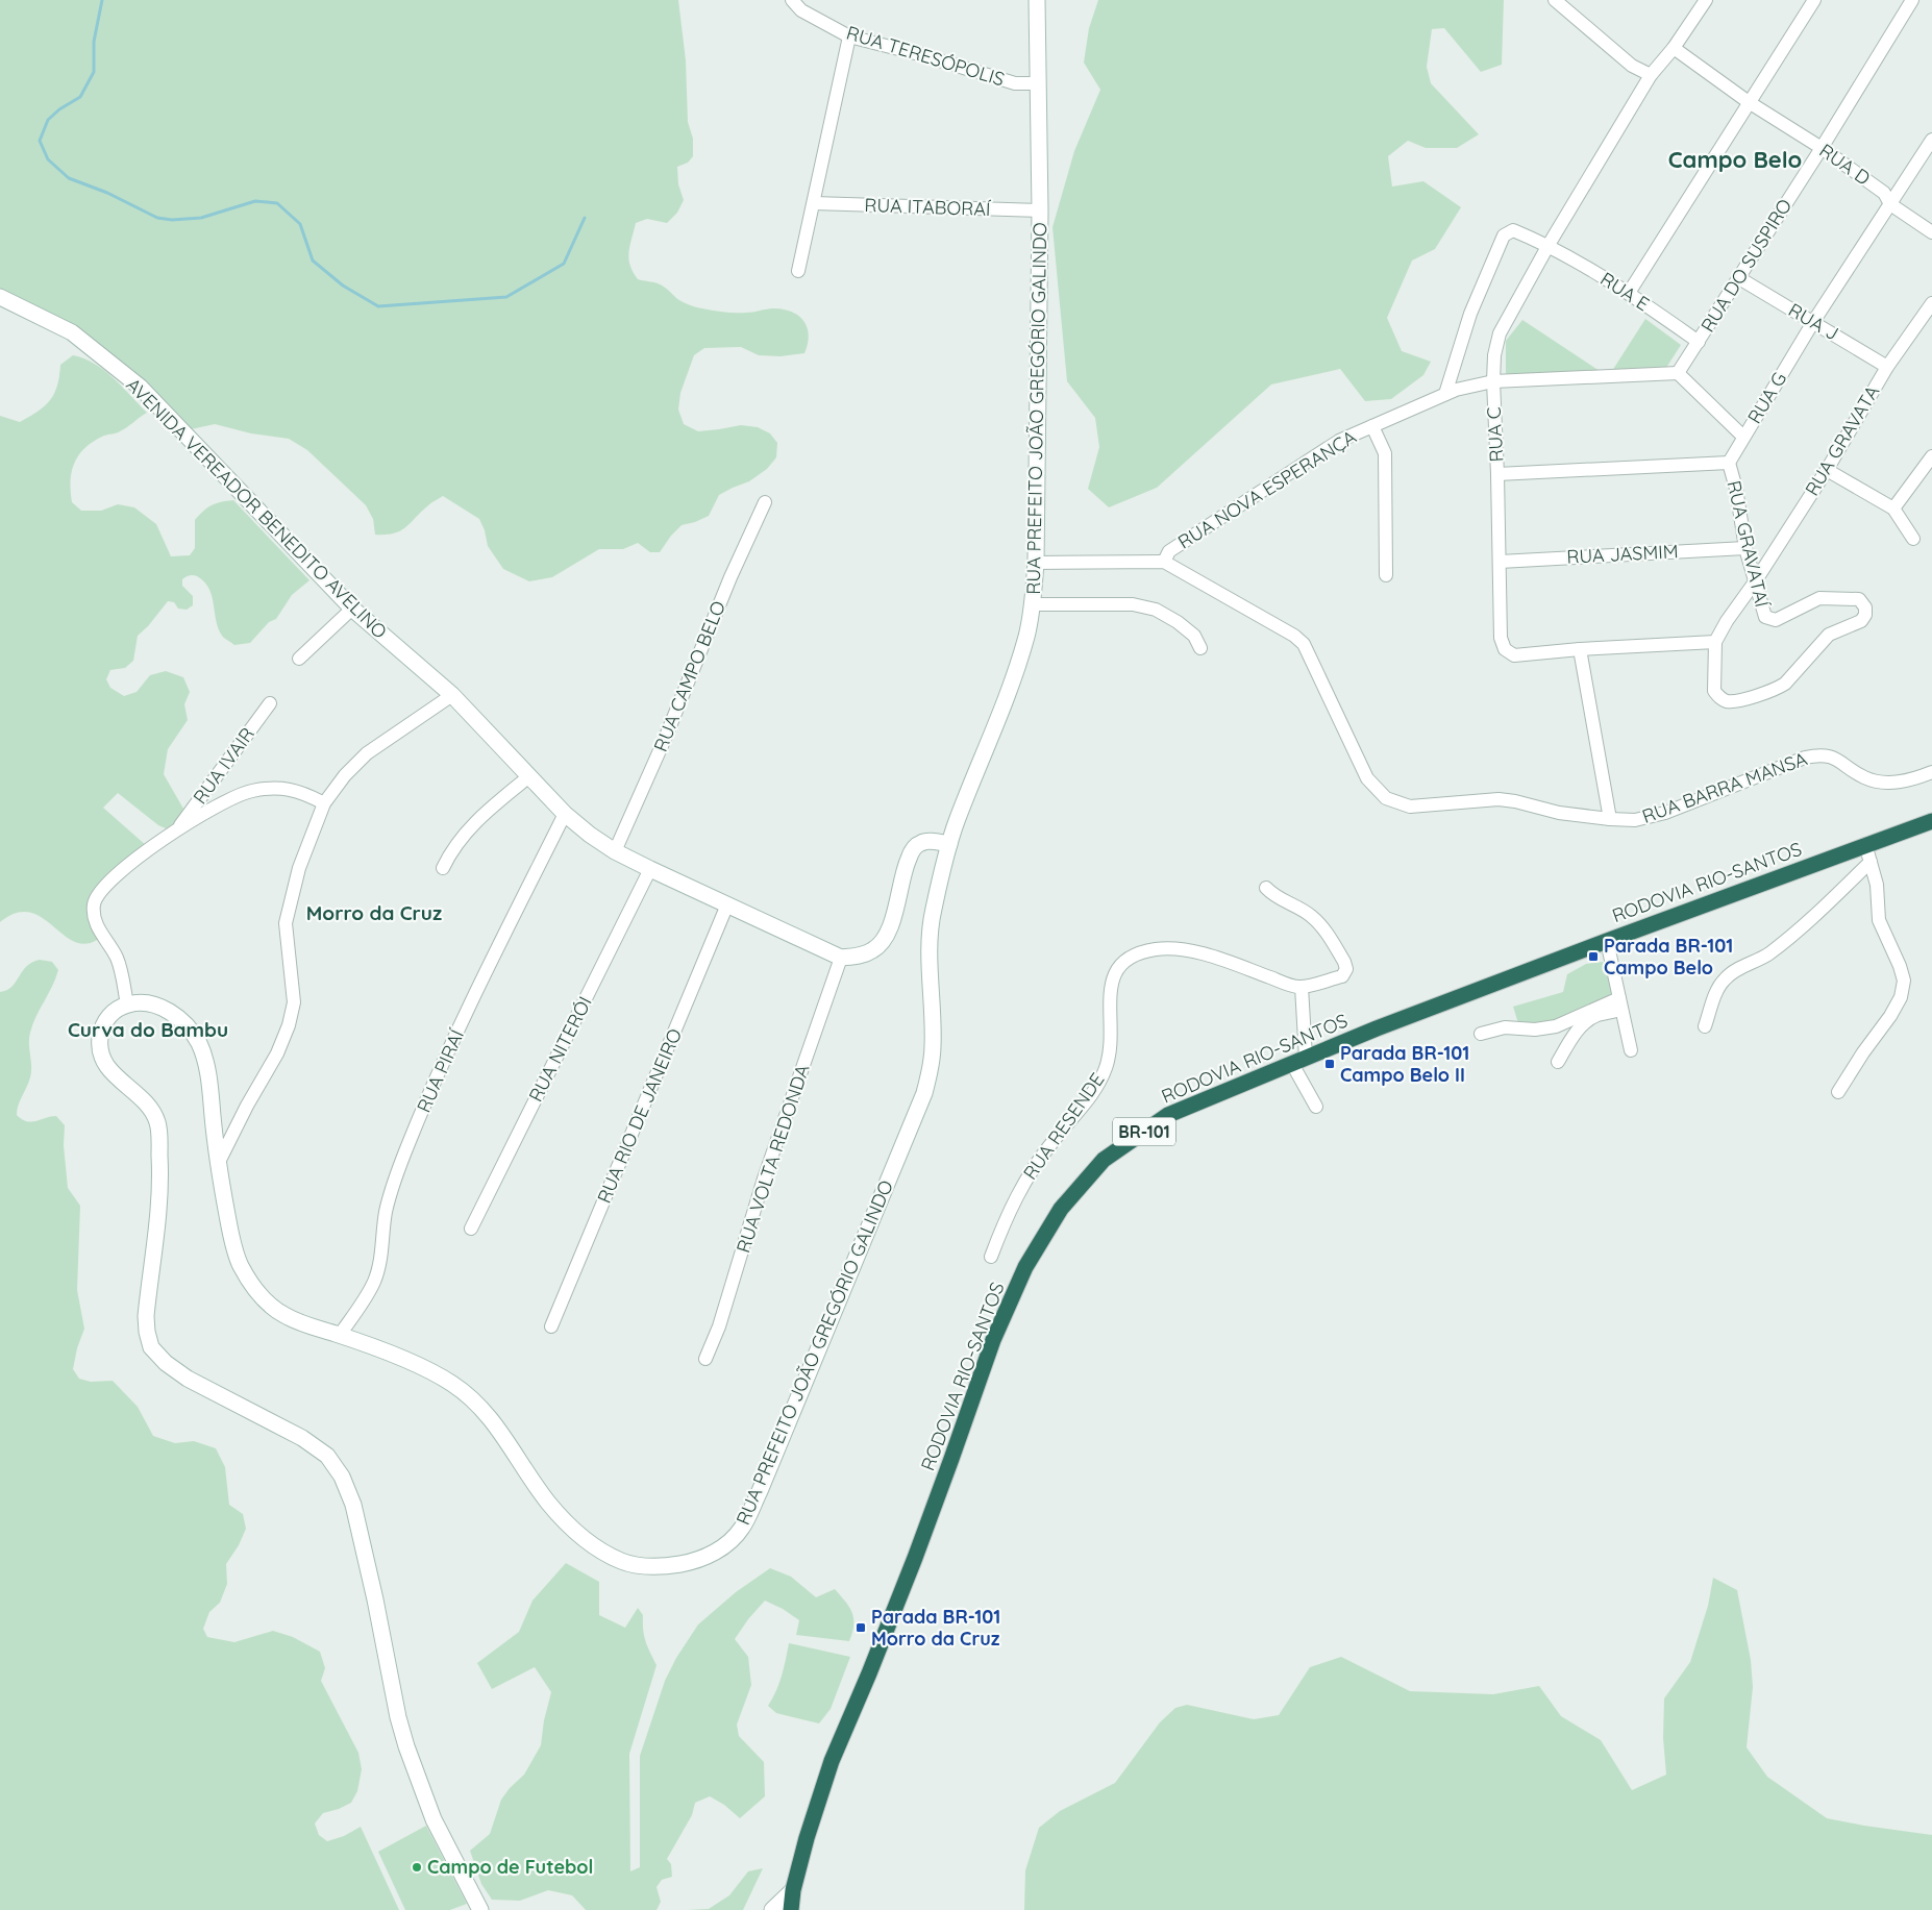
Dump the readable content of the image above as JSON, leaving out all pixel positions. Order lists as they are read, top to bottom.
{
  "streets": {
    "highway": ["RODOVIA RIO-SANTOS", "BR-101"],
    "main road": ["RUA PREFEITO JOÃO GREGÓRIO GALINDO", "AVENIDA VEREADOR BENEDITO AVELINO"],
    "street": [
      "RUA TERESÓPOLIS",
      "RUA D",
      "RUA ITABORAÍ",
      "RUA DO SUSPIRO",
      "RUA E",
      "RUA J",
      "RUA G",
      "RUA C",
      "RUA GRAVATA",
      "RUA NOVA ESPERANÇA",
      "RUA GRAVATAÍ",
      "RUA JASMIM",
      "RUA CAMPO BELO",
      "RUA IVAIR",
      "RUA BARRA MANSA",
      "RUA NITERÓI",
      "RUA PIRAÍ",
      "RUA RIO DE JANEIRO",
      "RUA RESENDE",
      "RUA VOLTA REDONDA"
    ]
  },
  "crossings": [
    ["RUA TERESÓPOLIS", "RUA PREFEITO JOÃO GREGÓRIO GALINDO"],
    ["RUA D", "RUA DO SUSPIRO"],
    ["RUA D", "RUA G"],
    ["RUA ITABORAÍ", "RUA PREFEITO JOÃO GREGÓRIO GALINDO"],
    ["RUA DO SUSPIRO", "RUA E"],
    ["RUA DO SUSPIRO", "RUA J"],
    ["RUA E", "RUA C"],
    ["RUA E", "RUA NOVA ESPERANÇA"],
    ["RUA J", "RUA G"],
    ["RUA J", "RUA GRAVATA"],
    ["RUA G", "RUA GRAVATAÍ"],
    ["RUA PREFEITO JOÃO GREGÓRIO GALINDO", "RUA IVAIR"],
    ["RUA PREFEITO JOÃO GREGÓRIO GALINDO", "RUA PIRAÍ"],
    ["RUA C", "RUA NOVA ESPERANÇA"],
    ["RUA C", "RUA JASMIM"],
    ["RUA GRAVATA", "RUA GRAVATAÍ"],
    ["RUA NOVA ESPERANÇA", "RUA BARRA MANSA"],
    ["AVENIDA VEREADOR BENEDITO AVELINO", "RUA CAMPO BELO"],
    ["AVENIDA VEREADOR BENEDITO AVELINO", "RUA NITERÓI"],
    ["AVENIDA VEREADOR BENEDITO AVELINO", "RUA PIRAÍ"],
    ["AVENIDA VEREADOR BENEDITO AVELINO", "RUA RIO DE JANEIRO"],
    ["AVENIDA VEREADOR BENEDITO AVELINO", "RUA VOLTA REDONDA"],
    ["RUA GRAVATAÍ", "RUA JASMIM"]
  ],
  "districts": ["Campo Belo", "Morro da Cruz", "Curva do Bambu"],
  "places": {
    "transit": ["Parada BR-101 Campo Belo", "Parada BR-101 Campo Belo II", "Parada BR-101 Morro da Cruz"],
    "other": ["Campo de Futebol"]
  }
}
